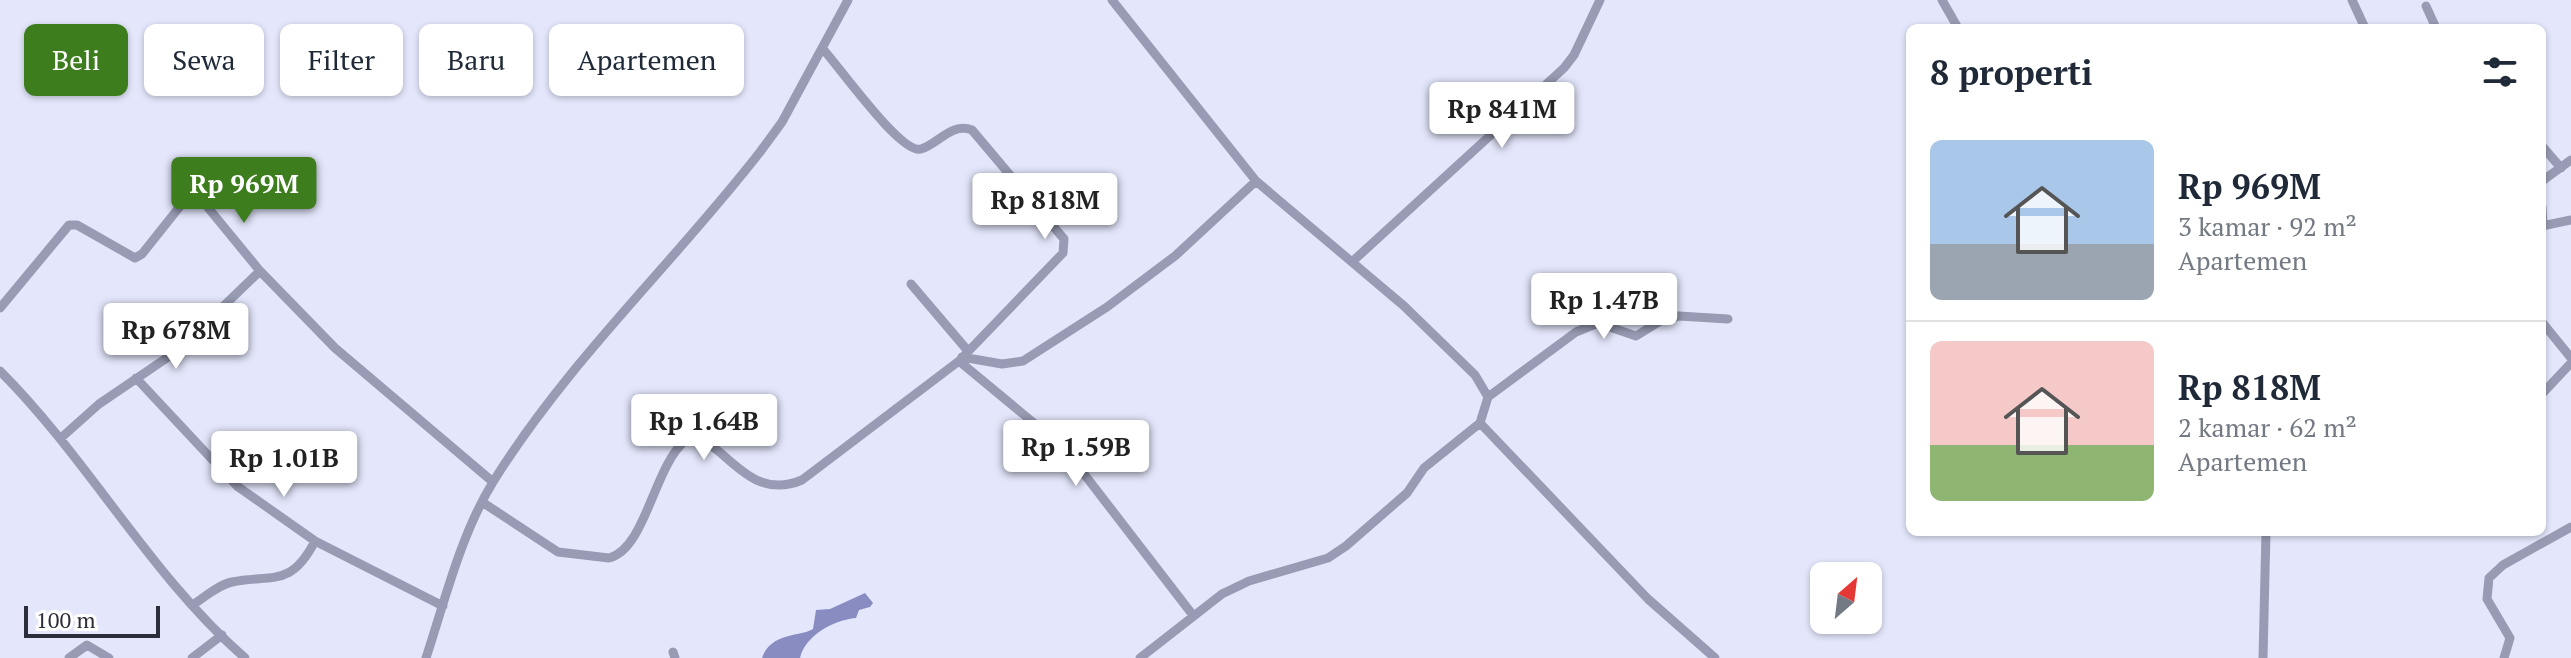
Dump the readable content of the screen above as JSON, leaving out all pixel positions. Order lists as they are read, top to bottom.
{
  "scale_bar": "100 m",
  "north": "top right",
  "page": {
    "chip": [
      "Beli",
      "Sewa",
      "Filter",
      "Baru",
      "Apartemen"
    ],
    "heading": "8 properti",
    "price": [
      "Rp 841M",
      "Rp 969M",
      "Rp 818M",
      "Rp 1.47B",
      "Rp 678M",
      "Rp 1.64B",
      "Rp 1.59B",
      "Rp 1.01B"
    ],
    "list": [
      {
        "name": "Rp 969M",
        "note": "3 kamar · 92 m² · Apartemen"
      },
      {
        "name": "Rp 818M",
        "note": "2 kamar · 62 m² · Apartemen"
      }
    ],
    "scale": "100 m"
  }
}
